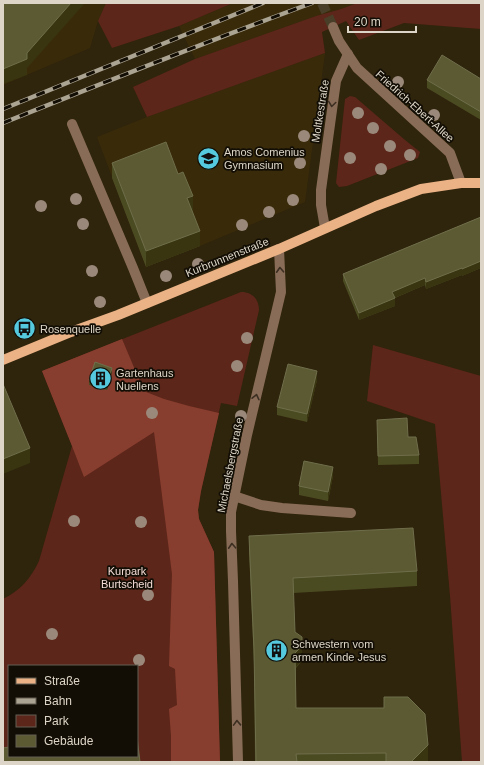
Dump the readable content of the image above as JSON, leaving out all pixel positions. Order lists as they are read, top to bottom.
{
  "streets": {
    "main road": ["Kurbrunnenstraße"],
    "street": ["Friedrich-Ebert-Allee", "Moltkestraße", "Michaelsbergstraße"]
  },
  "crossings": [
    ["Friedrich-Ebert-Allee", "Moltkestraße"],
    ["Friedrich-Ebert-Allee", "Kurbrunnenstraße"],
    ["Moltkestraße", "Kurbrunnenstraße"],
    ["Kurbrunnenstraße", "Michaelsbergstraße"]
  ],
  "one_way": ["Moltkestraße", "Michaelsbergstraße"],
  "parks": ["Kurpark Burtscheid"],
  "places": {
    "school or university": ["Amos Comenius Gymnasium"],
    "bus stop": ["Rosenquelle"],
    "building": ["Gartenhaus Nuellens", "Schwestern vom armen Kinde Jesus"]
  },
  "legend": [
    "Straße",
    "Bahn",
    "Park",
    "Gebäude"
  ],
  "scale_bar": "20 m"
}
